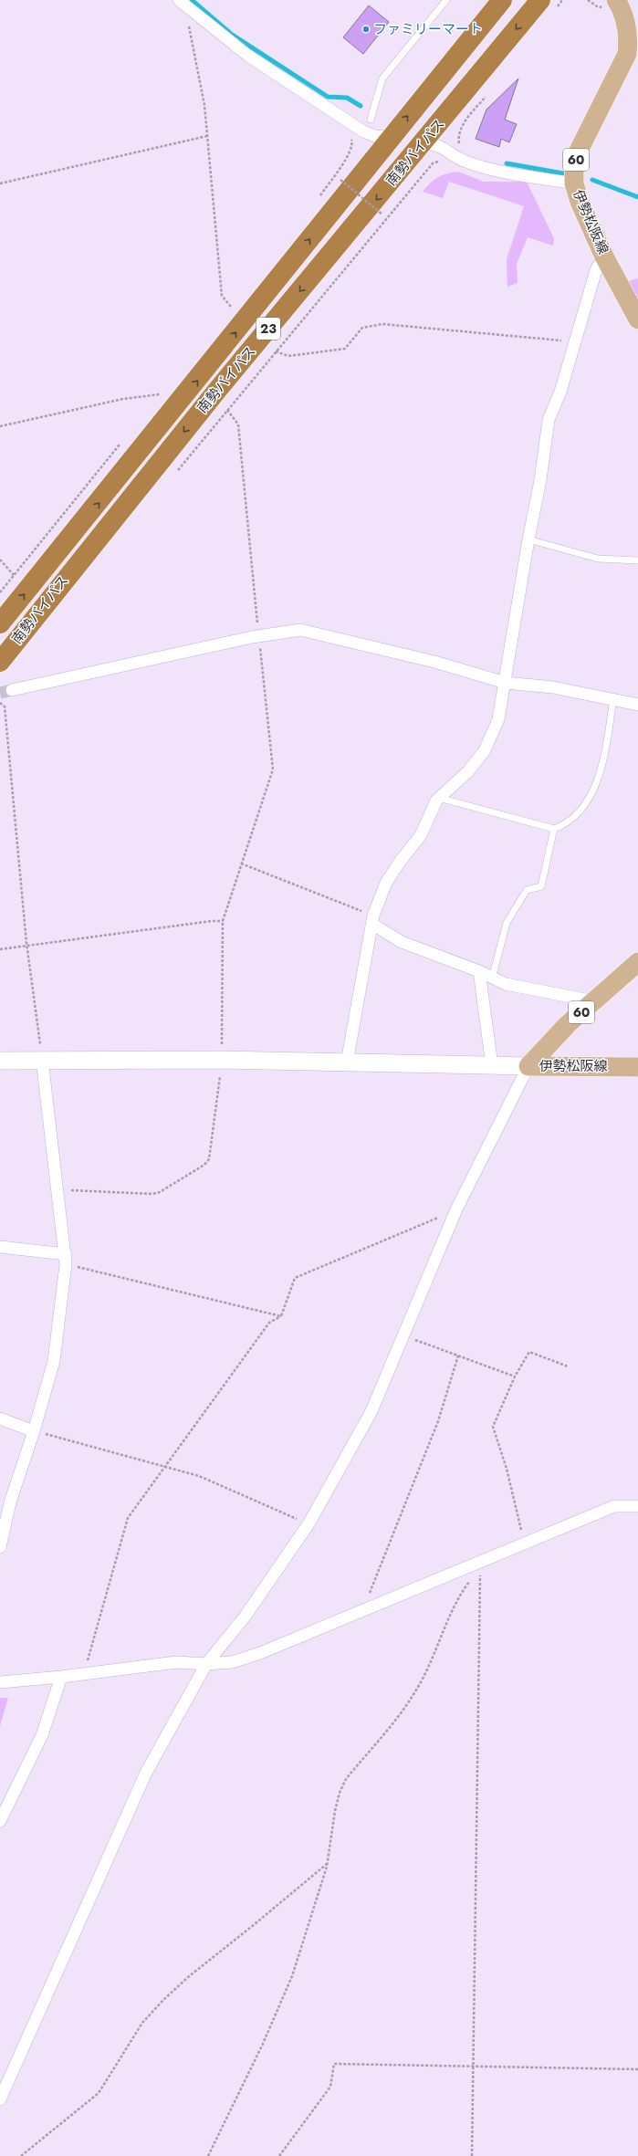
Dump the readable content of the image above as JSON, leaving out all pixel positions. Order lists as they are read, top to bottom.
{
  "streets": {
    "highway": ["南勢バイパス", "23"],
    "main road": ["60", "伊勢松阪線"]
  },
  "places": ["ファミリーマート"]
}
